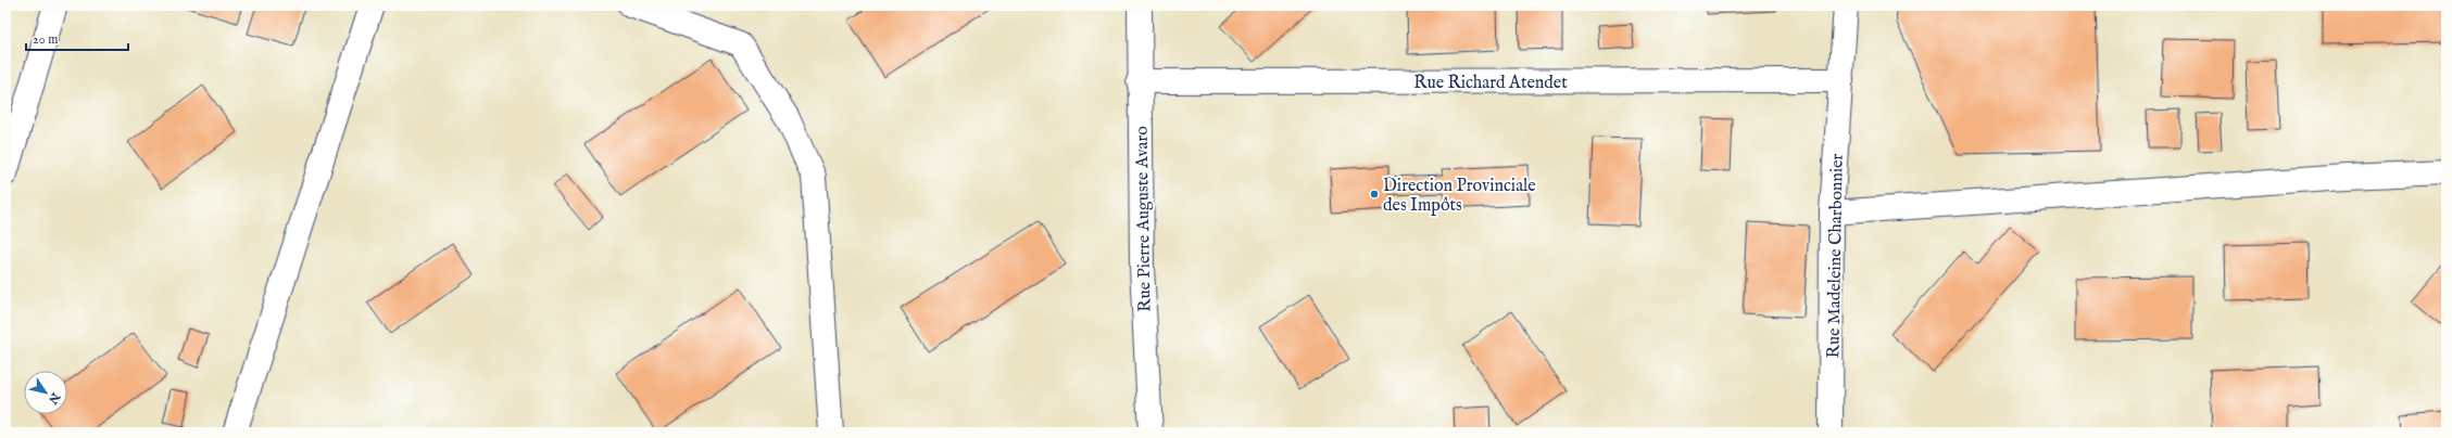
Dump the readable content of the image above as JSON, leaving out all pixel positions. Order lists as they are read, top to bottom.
{
  "streets": {
    "street": ["Rue Richard Atendet", "Rue Pierre Auguste Avaro", "Rue Madeleine Charbonnier"]
  },
  "crossings": [
    ["Rue Richard Atendet", "Rue Pierre Auguste Avaro"],
    ["Rue Richard Atendet", "Rue Madeleine Charbonnier"]
  ],
  "places": ["Direction Provinciale des Impôts"],
  "scale_bar": "20 m",
  "north": "bottom right"
}
